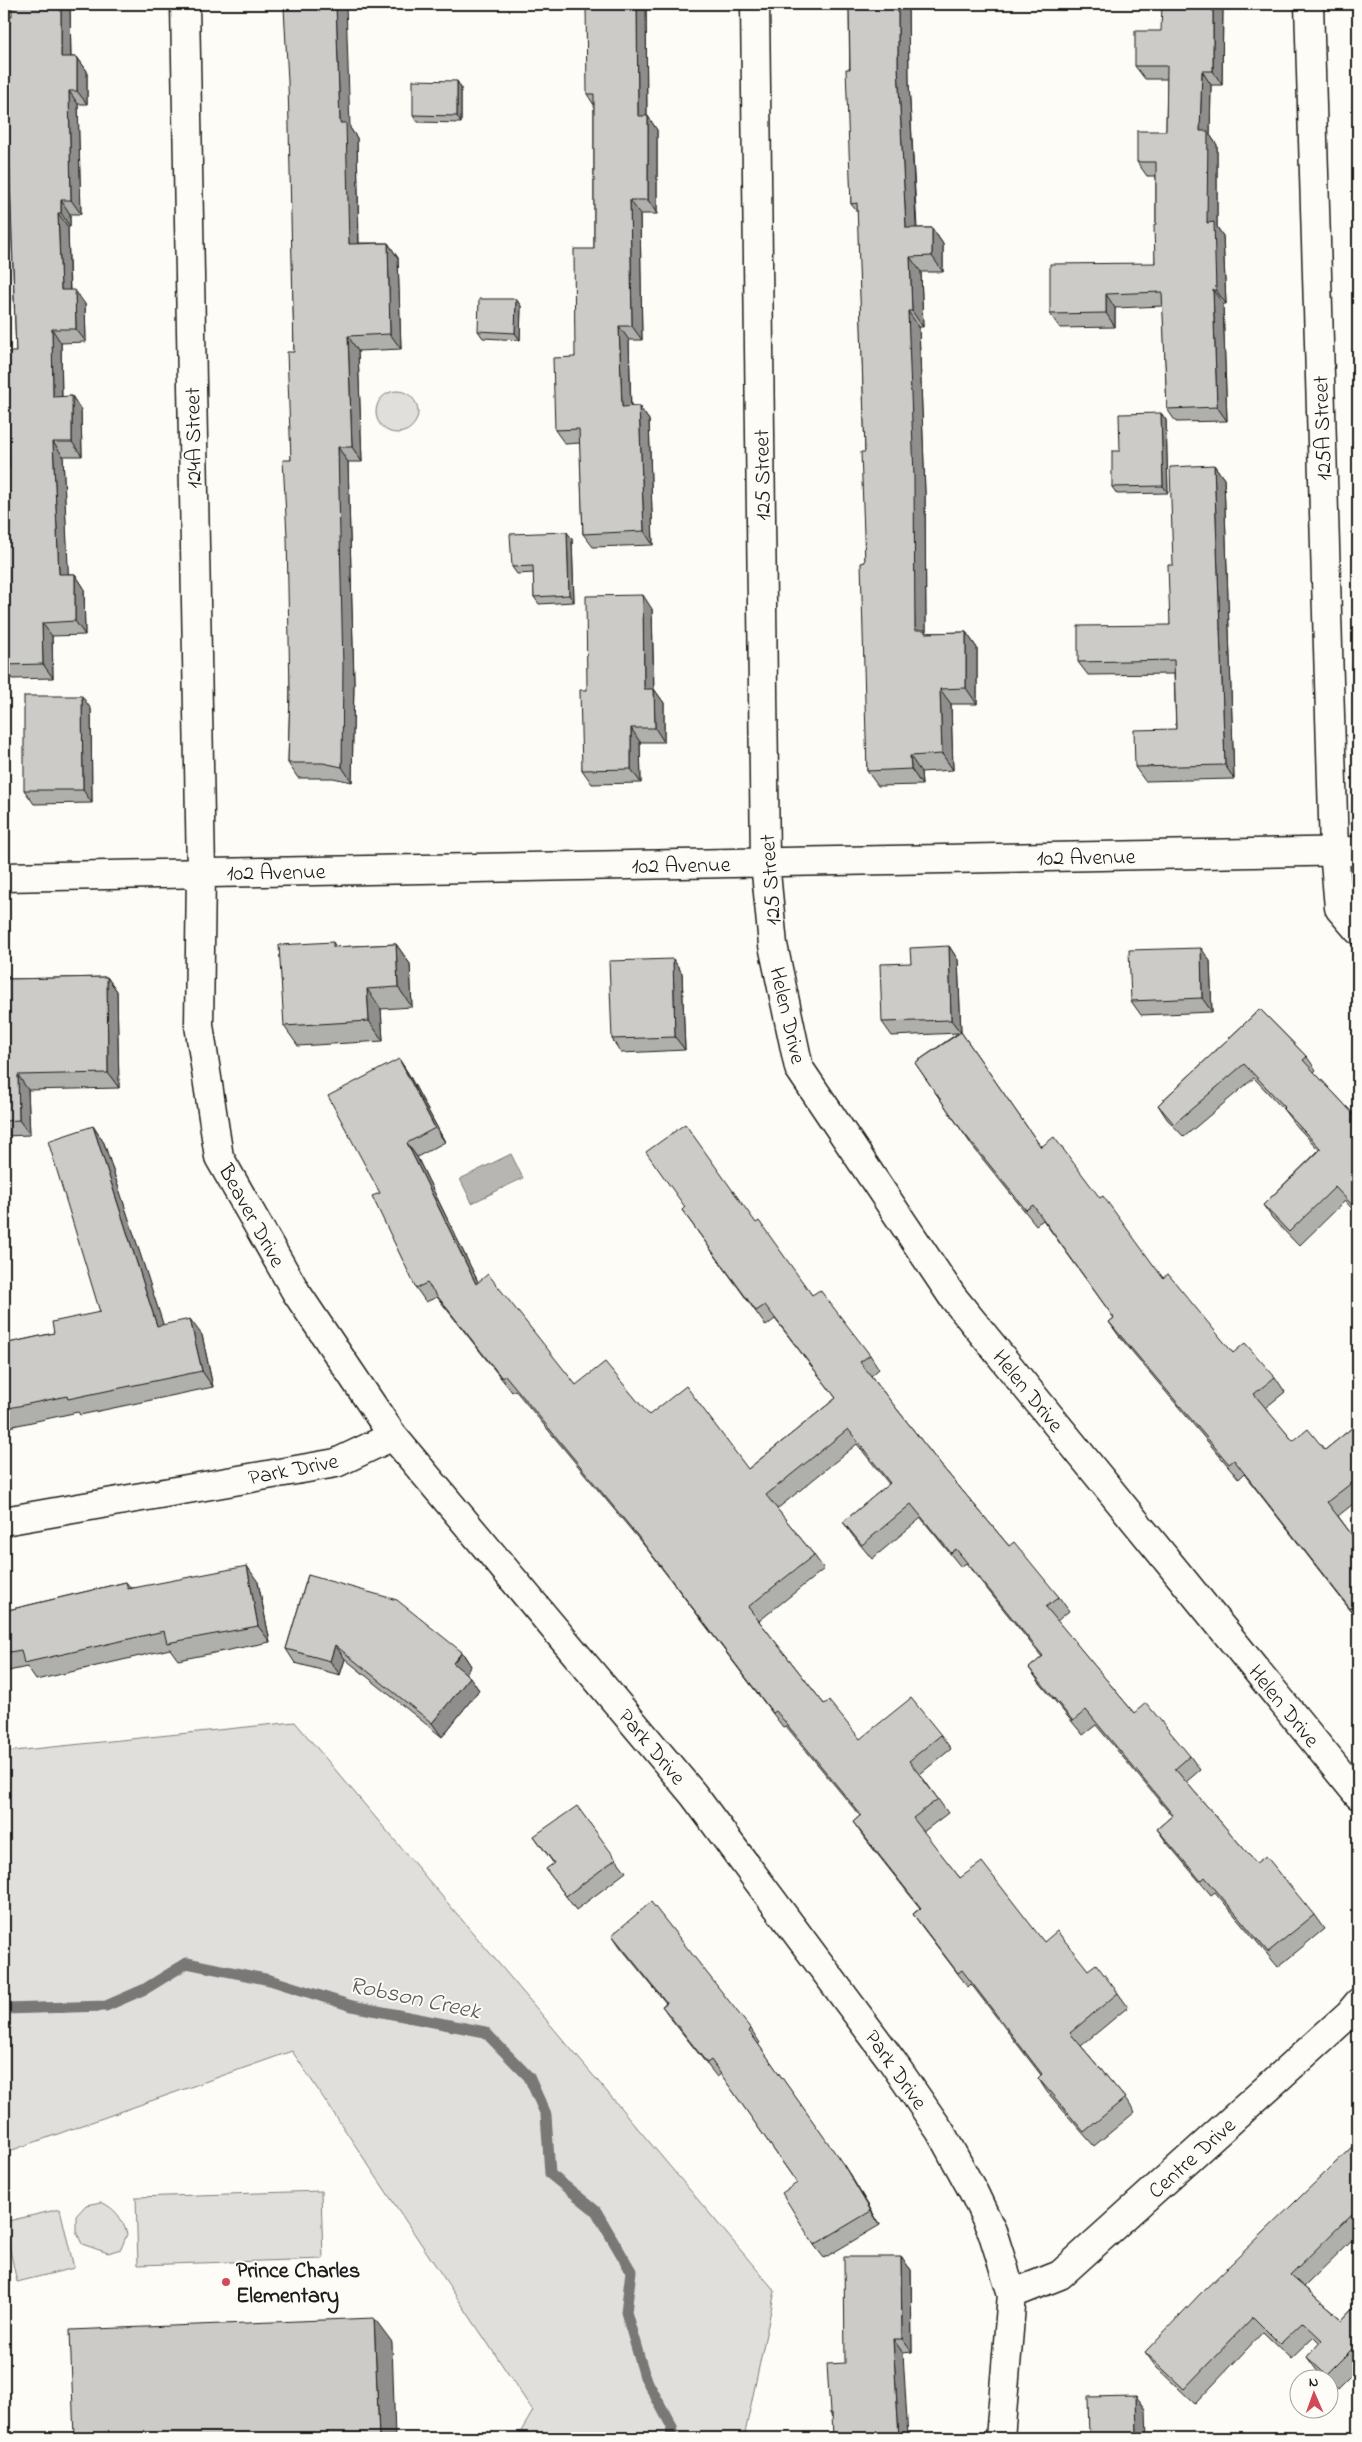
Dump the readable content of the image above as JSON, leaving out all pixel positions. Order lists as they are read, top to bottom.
{
  "streets": {
    "street": [
      "125A Street",
      "124A Street",
      "125 Street",
      "102 Avenue",
      "Helen Drive",
      "Beaver Drive",
      "Park Drive",
      "Centre Drive"
    ]
  },
  "crossings": [
    ["125A Street", "102 Avenue"],
    ["124A Street", "102 Avenue"],
    ["124A Street", "Beaver Drive"],
    ["125 Street", "102 Avenue"],
    ["125 Street", "Helen Drive"],
    ["102 Avenue", "Beaver Drive"],
    ["Beaver Drive", "Park Drive"],
    ["Park Drive", "Centre Drive"]
  ],
  "water": ["Robson Creek"],
  "places": ["Prince Charles Elementary"],
  "north": "top"
}
